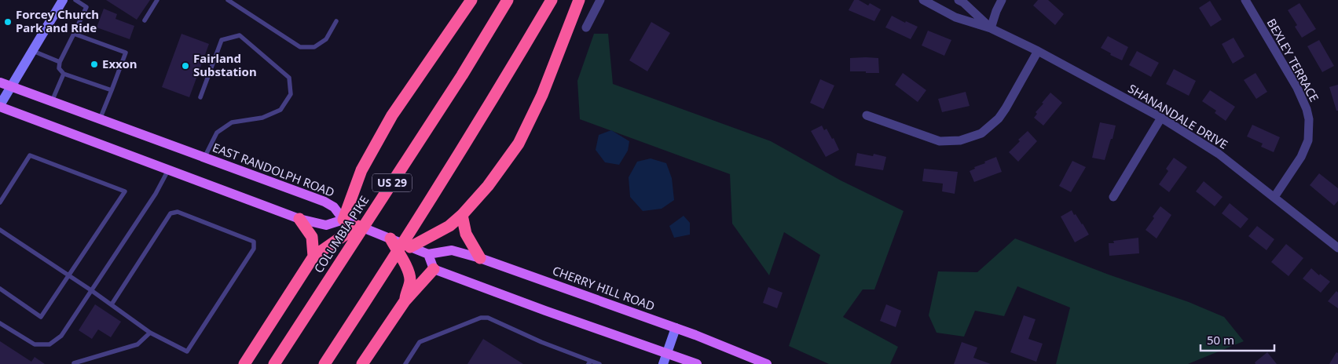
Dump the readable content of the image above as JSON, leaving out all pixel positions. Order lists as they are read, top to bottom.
{
  "streets": {
    "highway": ["US 29", "COLUMBIA PIKE"],
    "main road": ["EAST RANDOLPH ROAD", "CHERRY HILL ROAD"],
    "street": ["BEXLEY TERRACE", "SHANANDALE DRIVE"]
  },
  "crossings": [
    ["BEXLEY TERRACE", "SHANANDALE DRIVE"]
  ],
  "places": ["Forcey Church Park and Ride", "Exxon", "Fairland Substation"],
  "scale_bar": "50 m"
}
